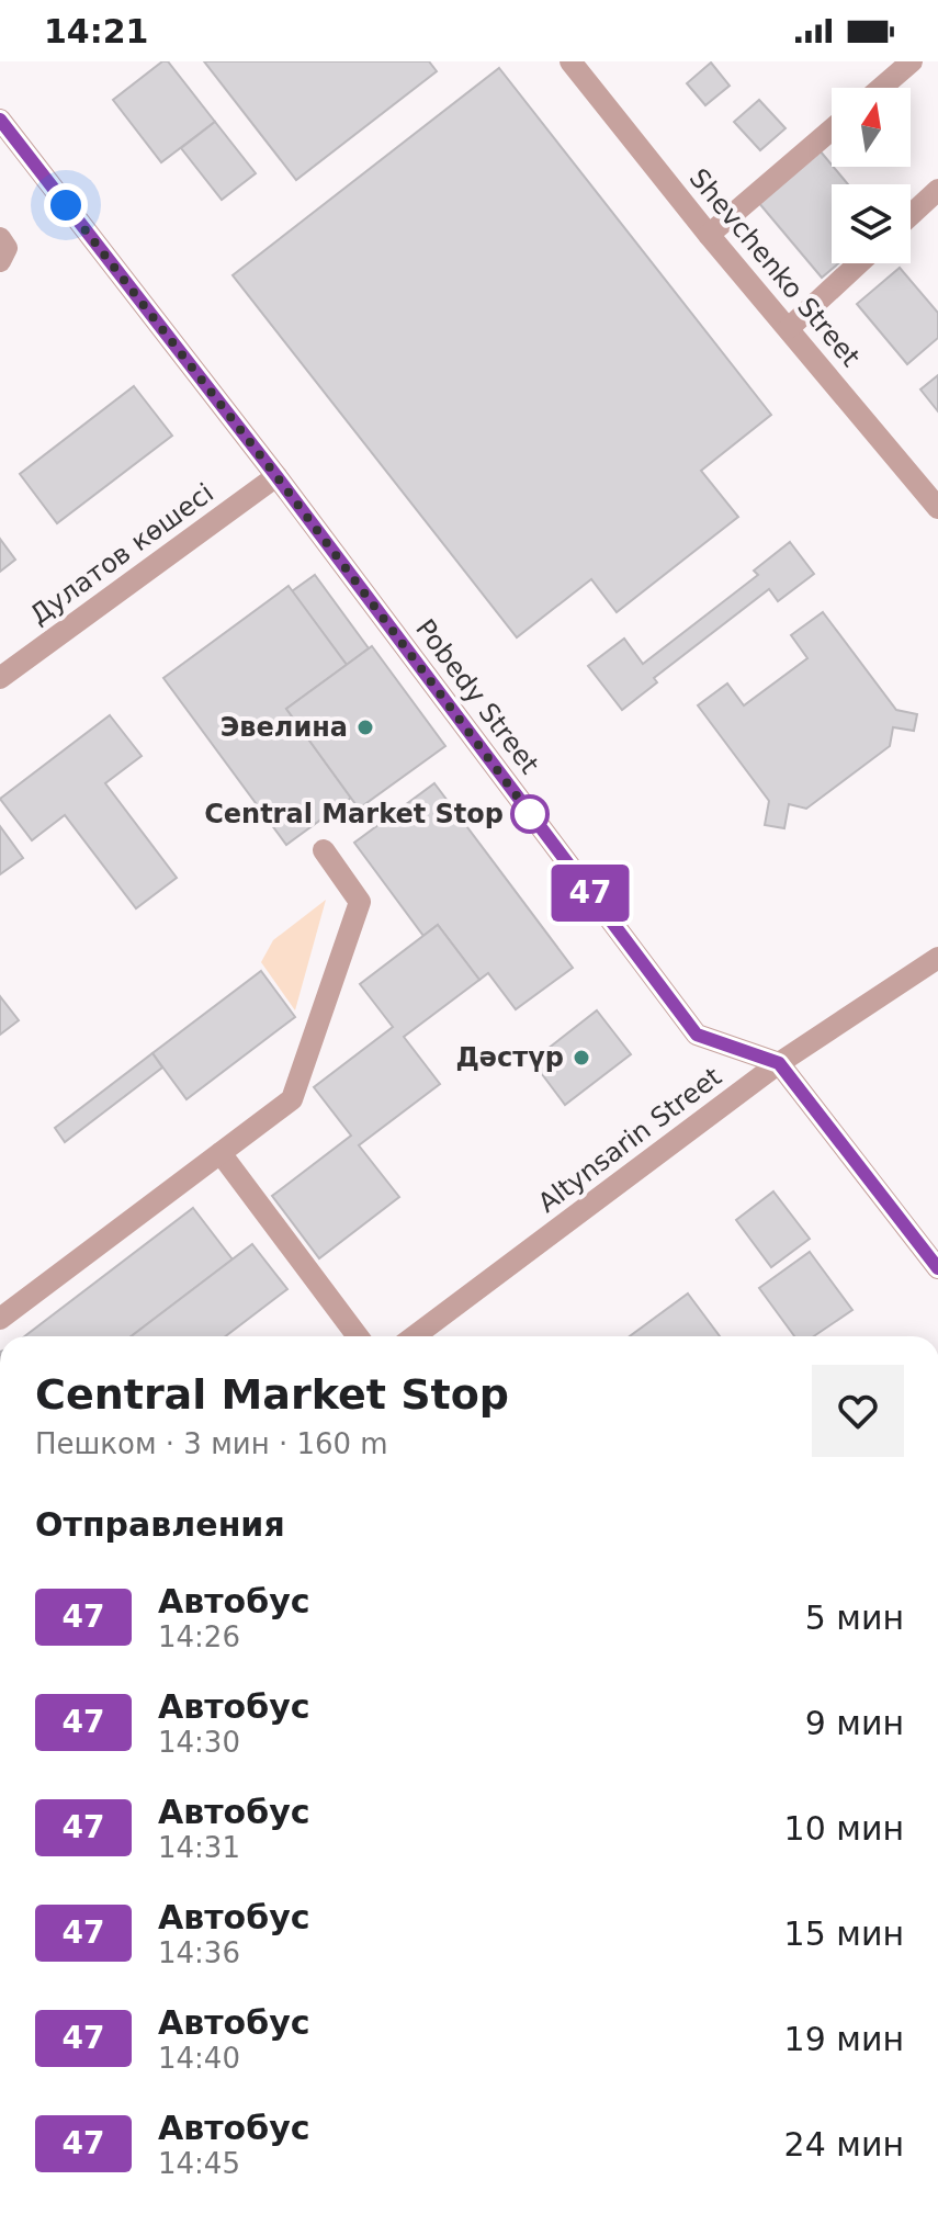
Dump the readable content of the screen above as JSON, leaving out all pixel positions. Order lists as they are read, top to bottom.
{
  "streets": {
    "street": [
      "Shevchenko Street",
      "Дулатов көшесі",
      "Pobedy Street",
      "Altynsarin Street"
    ]
  },
  "crossings": [
    ["Дулатов көшесі", "Pobedy Street"],
    ["Pobedy Street", "Altynsarin Street"]
  ],
  "places": ["Эвелина", "Central Market Stop", "Дәстүр"],
  "lines": ["bus line 47"],
  "north": "top",
  "page": {
    "status": "14:21",
    "on_map": "47",
    "heading": [
      ["Central Market Stop", "Пешком · 3 мин · 160 m"],
      "Отправления"
    ],
    "list": [
      {
        "mark": "47",
        "name": "Автобус",
        "note": "14:26",
        "value": "5 мин"
      },
      {
        "mark": "47",
        "name": "Автобус",
        "note": "14:30",
        "value": "9 мин"
      },
      {
        "mark": "47",
        "name": "Автобус",
        "note": "14:31",
        "value": "10 мин"
      },
      {
        "mark": "47",
        "name": "Автобус",
        "note": "14:36",
        "value": "15 мин"
      },
      {
        "mark": "47",
        "name": "Автобус",
        "note": "14:40",
        "value": "19 мин"
      },
      {
        "mark": "47",
        "name": "Автобус",
        "note": "14:45",
        "value": "24 мин"
      }
    ]
  }
}
